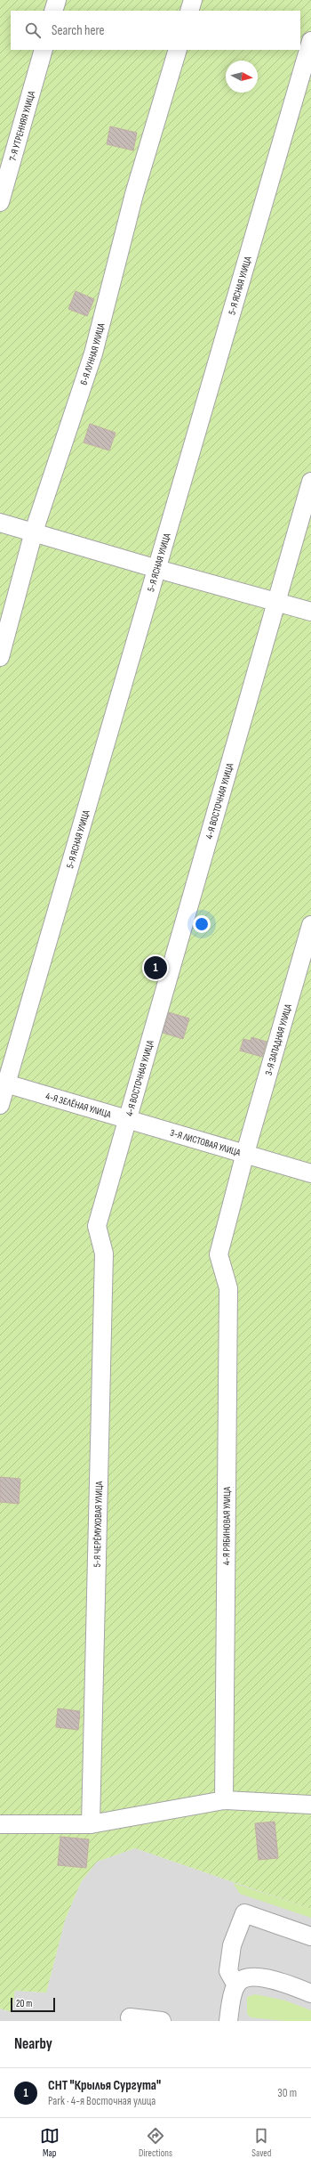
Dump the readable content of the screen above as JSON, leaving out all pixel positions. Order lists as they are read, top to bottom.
{
  "streets": {
    "street": [
      "7-Я УТРЕННЯЯ УЛИЦА",
      "5-Я ЯСНАЯ УЛИЦА",
      "6-Я ЛУННАЯ УЛИЦА",
      "4-Я ВОСТОЧНАЯ УЛИЦА",
      "3-Я ЗАПАДНАЯ УЛИЦА",
      "4-Я ЗЕЛЁНАЯ УЛИЦА",
      "3-Я ЛИСТОВАЯ УЛИЦА",
      "5-Я ЧЕРЁМУХОВАЯ УЛИЦА",
      "4-Я РЯБИНОВАЯ УЛИЦА"
    ]
  },
  "crossings": [
    ["5-Я ЯСНАЯ УЛИЦА", "4-Я ЗЕЛЁНАЯ УЛИЦА"],
    ["4-Я ВОСТОЧНАЯ УЛИЦА", "4-Я ЗЕЛЁНАЯ УЛИЦА"],
    ["4-Я ВОСТОЧНАЯ УЛИЦА", "3-Я ЛИСТОВАЯ УЛИЦА"],
    ["4-Я ВОСТОЧНАЯ УЛИЦА", "5-Я ЧЕРЁМУХОВАЯ УЛИЦА"],
    ["3-Я ЗАПАДНАЯ УЛИЦА", "3-Я ЛИСТОВАЯ УЛИЦА"],
    ["4-Я ЗЕЛЁНАЯ УЛИЦА", "3-Я ЛИСТОВАЯ УЛИЦА"],
    ["4-Я ЗЕЛЁНАЯ УЛИЦА", "5-Я ЧЕРЁМУХОВАЯ УЛИЦА"],
    ["3-Я ЛИСТОВАЯ УЛИЦА", "5-Я ЧЕРЁМУХОВАЯ УЛИЦА"],
    ["3-Я ЛИСТОВАЯ УЛИЦА", "4-Я РЯБИНОВАЯ УЛИЦА"]
  ],
  "scale_bar": "20 m",
  "north": "right",
  "page": {
    "search": "Search here",
    "pins": "1",
    "scale": "20 m",
    "heading": "Nearby",
    "list": [
      {
        "mark": "1",
        "name": "CНТ \"Крылья Сургута\"",
        "note": "Park · 4-я Восточная улица",
        "value": "30 m"
      }
    ],
    "nav": ["Map", "Directions", "Saved"]
  }
}
